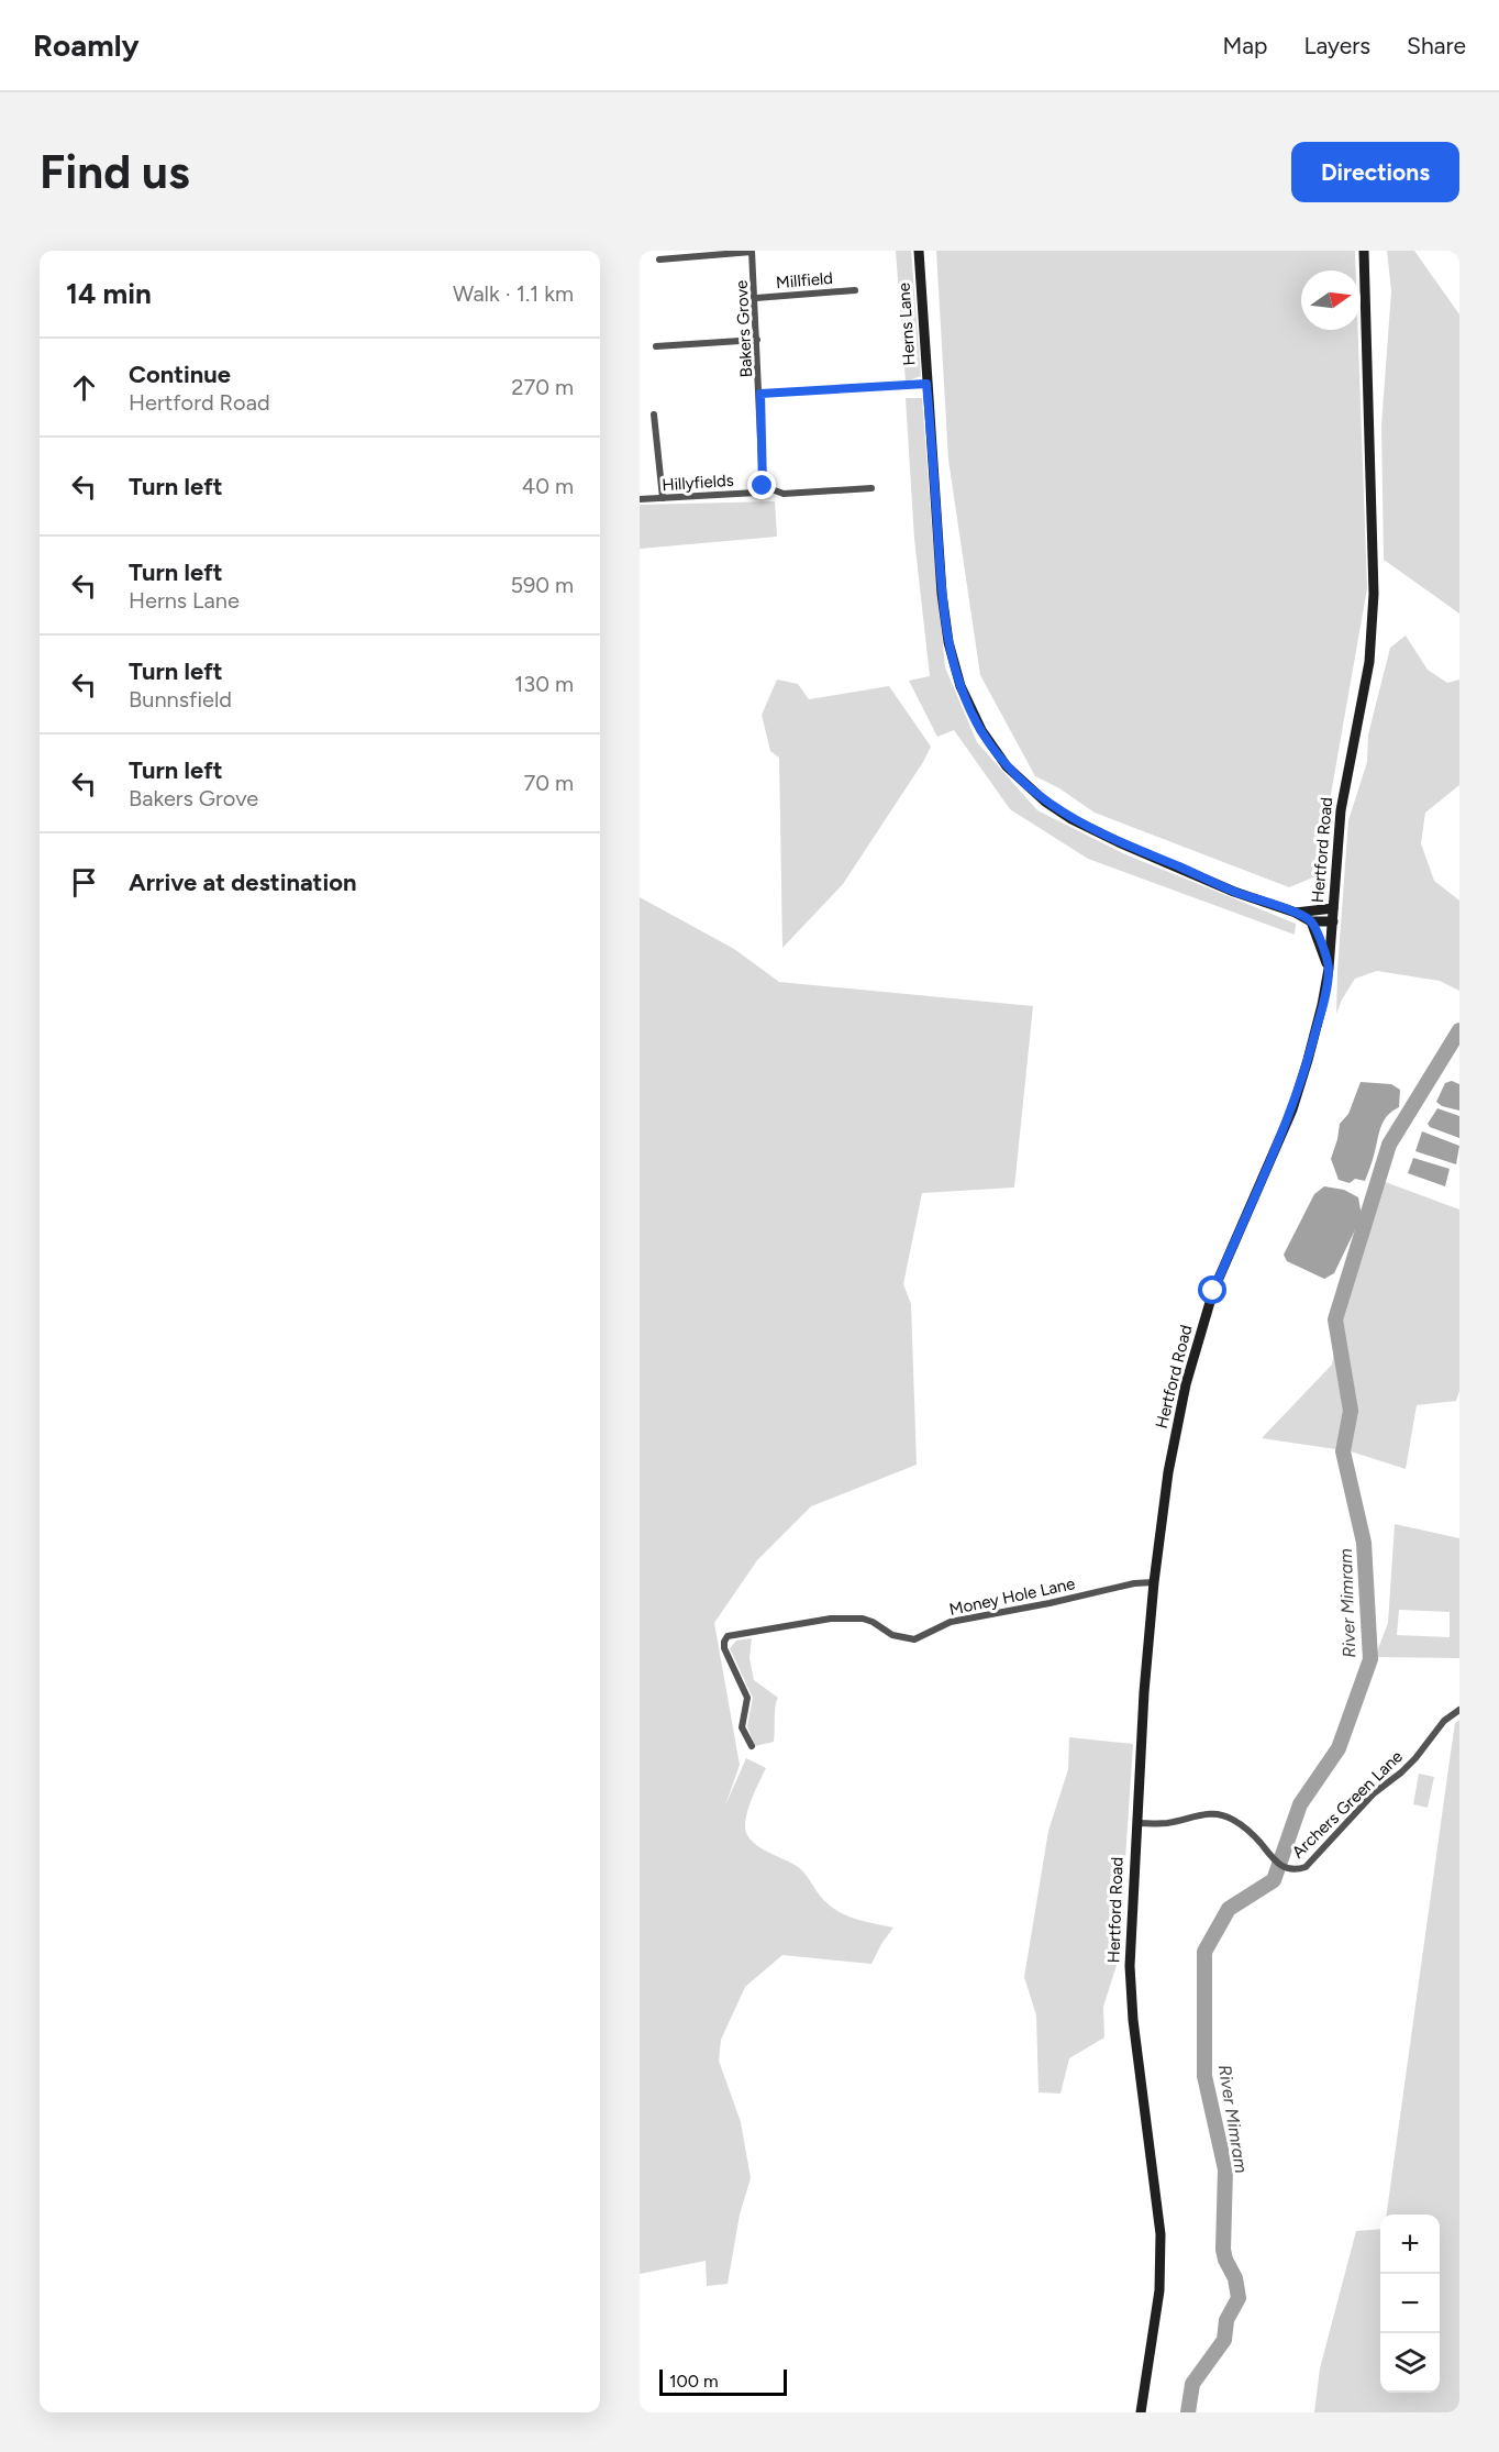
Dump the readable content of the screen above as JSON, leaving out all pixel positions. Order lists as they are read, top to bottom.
{
  "streets": {
    "main road": ["Herns Lane", "Hertford Road"],
    "street": [
      "Millfield",
      "Bakers Grove",
      "Hillyfields",
      "Money Hole Lane",
      "Archers Green Lane"
    ]
  },
  "crossings": [
    ["Millfield", "Bakers Grove"],
    ["Herns Lane", "Hertford Road"],
    ["Bakers Grove", "Hillyfields"],
    ["Hertford Road", "Money Hole Lane"],
    ["Hertford Road", "Archers Green Lane"]
  ],
  "water": ["River Mimram"],
  "scale_bar": "100 m",
  "north": "right",
  "page": {
    "header": "Roamly",
    "nav": ["Map", "Layers", "Share"],
    "buttons": "Directions",
    "title": "Find us",
    "heading": ["14 min", "Walk · 1.1 km"],
    "list": [
      ["Continue", "Hertford Road", "270 m"],
      ["Turn left", "40 m"],
      ["Turn left", "Herns Lane", "590 m"],
      ["Turn left", "Bunnsfield", "130 m"],
      ["Turn left", "Bakers Grove", "70 m"],
      "Arrive at destination"
    ],
    "map_buttons": ["+", "−"],
    "scale": "100 m"
  }
}
